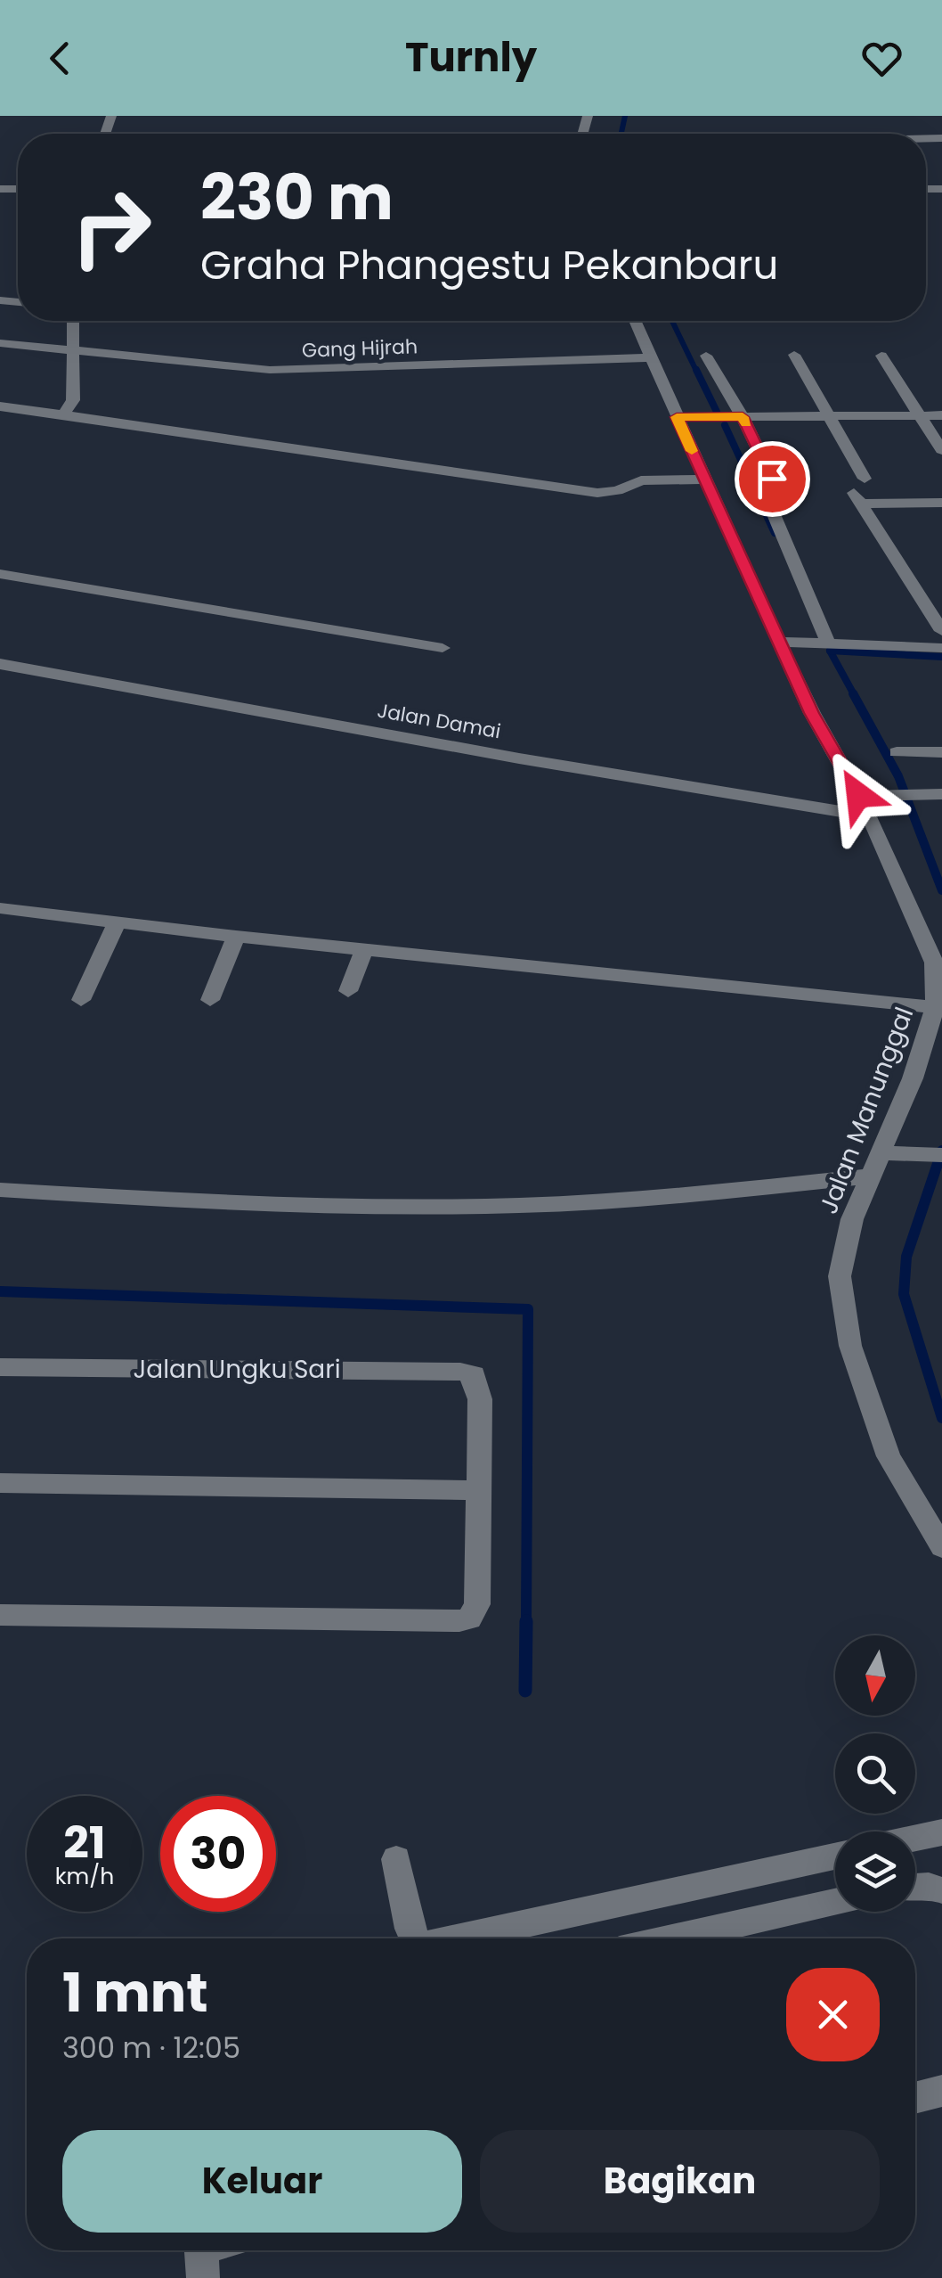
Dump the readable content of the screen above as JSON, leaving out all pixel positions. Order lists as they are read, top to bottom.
{
  "streets": {
    "street": [
      "Gang Hijrah",
      "Jalan Damai",
      "Jalan Manunggal",
      "Jalan Ungku Sari"
    ]
  },
  "crossings": [
    ["Gang Hijrah", "Jalan Manunggal"],
    ["Jalan Damai", "Jalan Manunggal"]
  ],
  "north": "bottom",
  "page": {
    "header": "Turnly",
    "turn": ["230 m", "Graha Phangestu Pekanbaru"],
    "speed": "21 km/h",
    "limit": "30",
    "heading": ["1 mnt", "300 m · 12:05"],
    "buttons": ["Keluar", "Bagikan"]
  }
}
